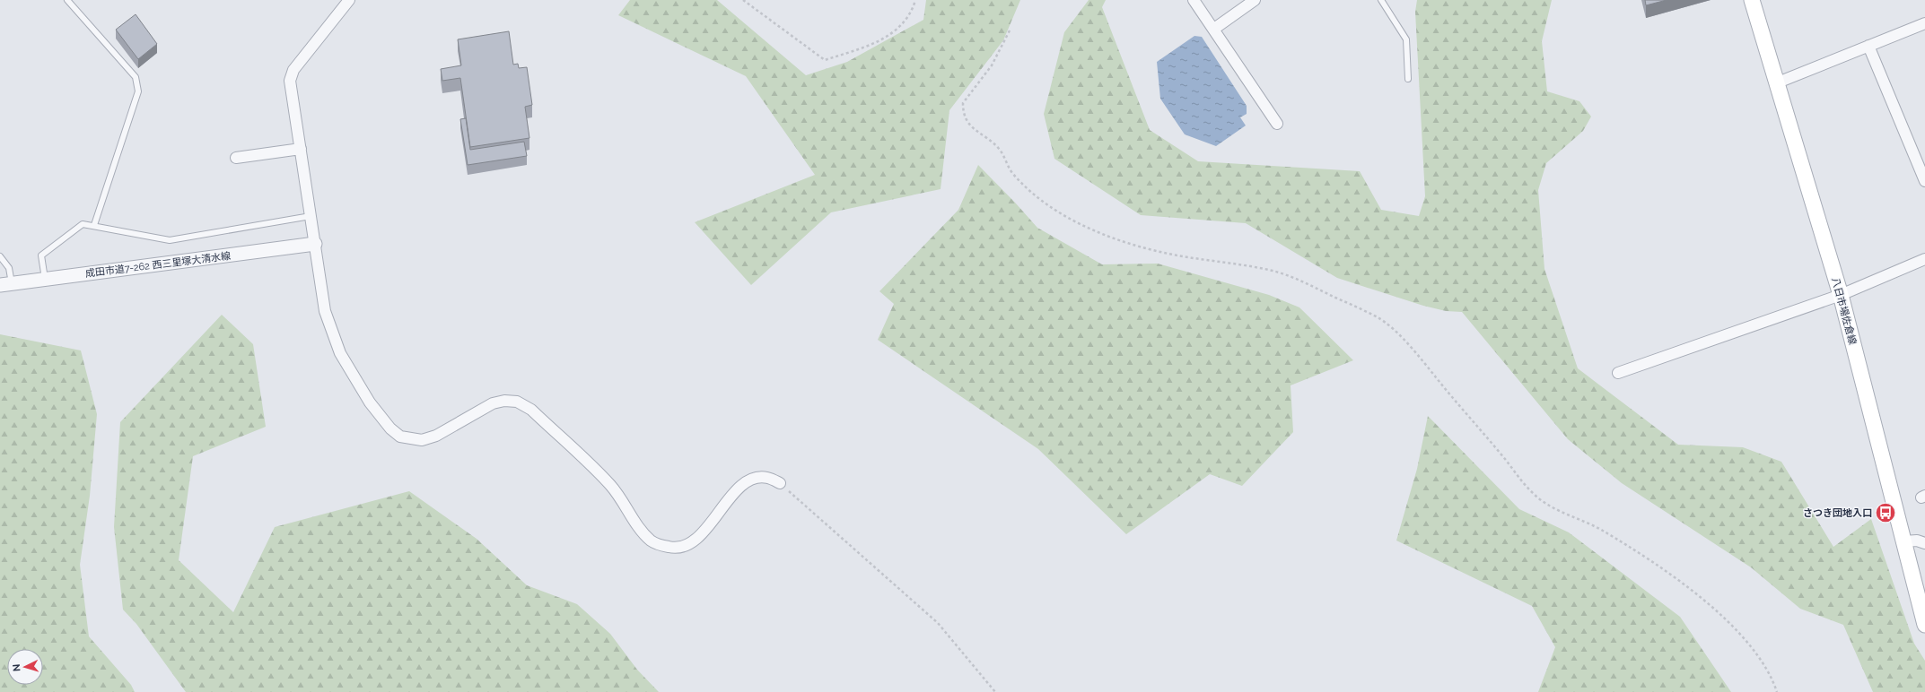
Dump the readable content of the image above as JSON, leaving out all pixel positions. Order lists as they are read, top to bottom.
{
  "streets": {
    "main road": ["八日市場佐倉線"],
    "street": ["成田市道7-262 西三里塚大清水線"]
  },
  "places": {
    "bus stop": ["さつき団地入口"]
  },
  "north": "left"
}
